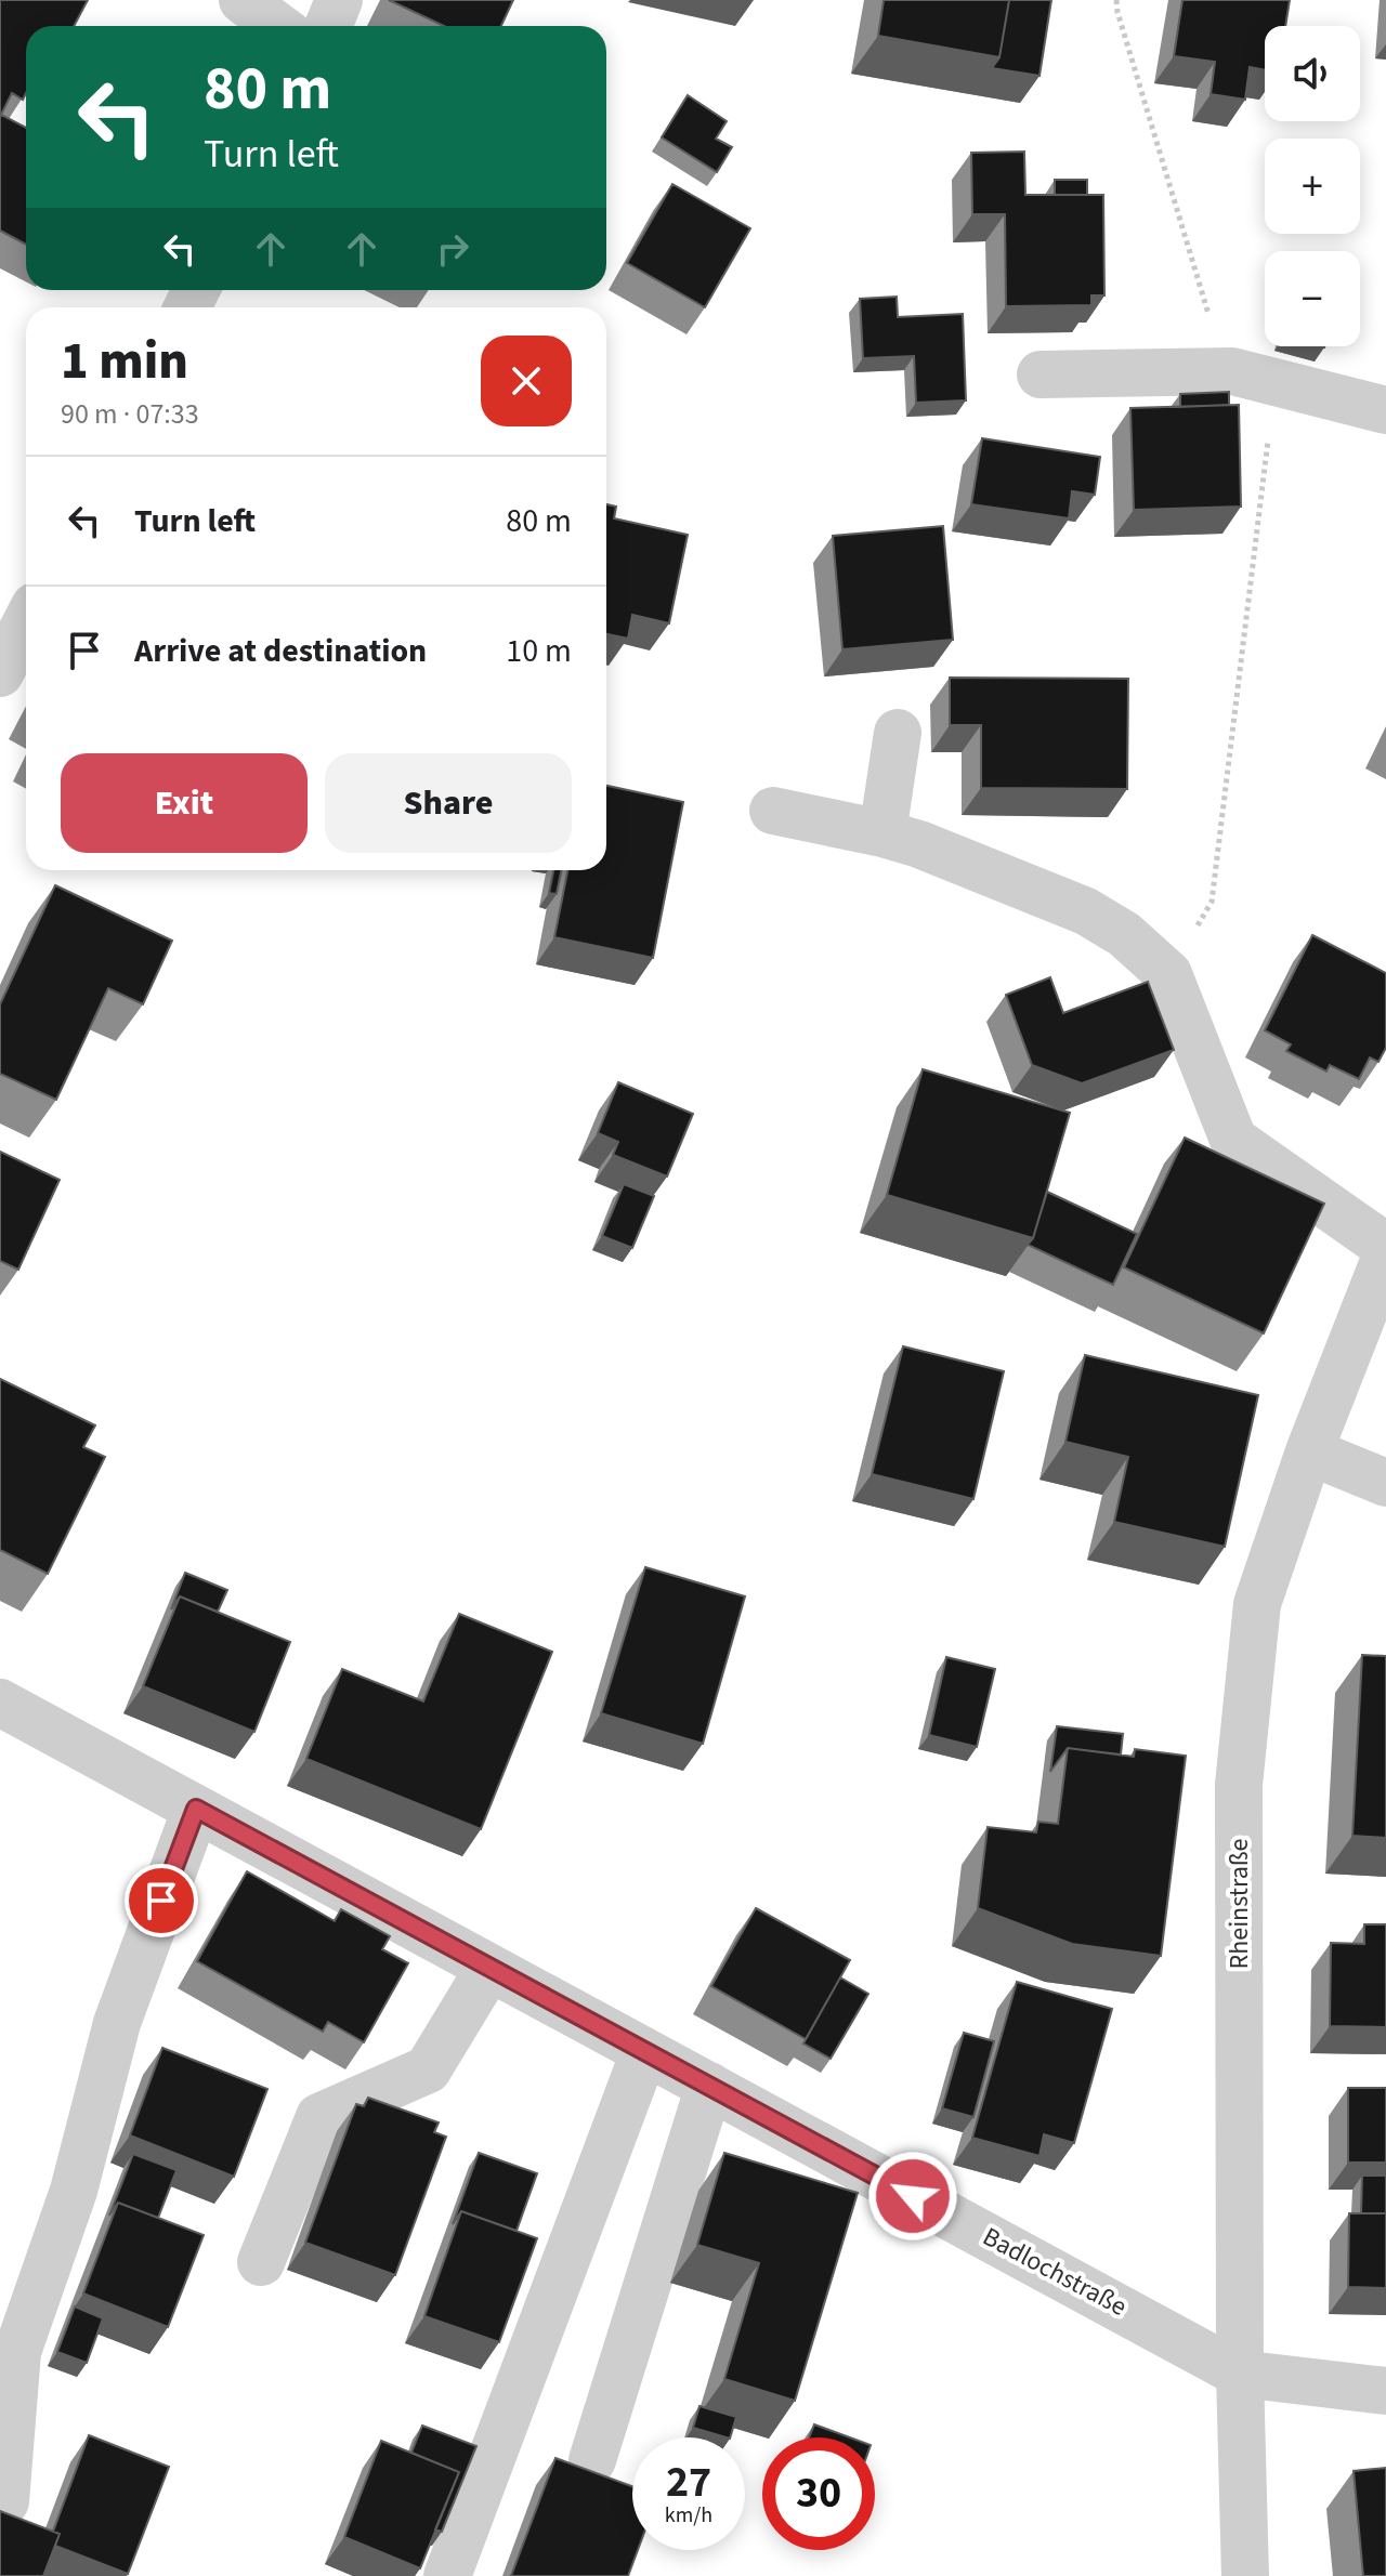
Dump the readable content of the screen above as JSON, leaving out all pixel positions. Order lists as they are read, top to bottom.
{
  "streets": {
    "street": ["Rheinstraße", "Badlochstraße"]
  },
  "crossings": [
    ["Rheinstraße", "Badlochstraße"]
  ],
  "page": {
    "map_buttons": ["+", "−"],
    "turn": ["80 m", "Turn left"],
    "heading": ["1 min", "90 m · 07:33"],
    "list": [
      {
        "name": "Turn left",
        "value": "80 m"
      },
      {
        "name": "Arrive at destination",
        "value": "10 m"
      }
    ],
    "buttons": ["Exit", "Share"],
    "speed": "27 km/h",
    "limit": "30"
  }
}
